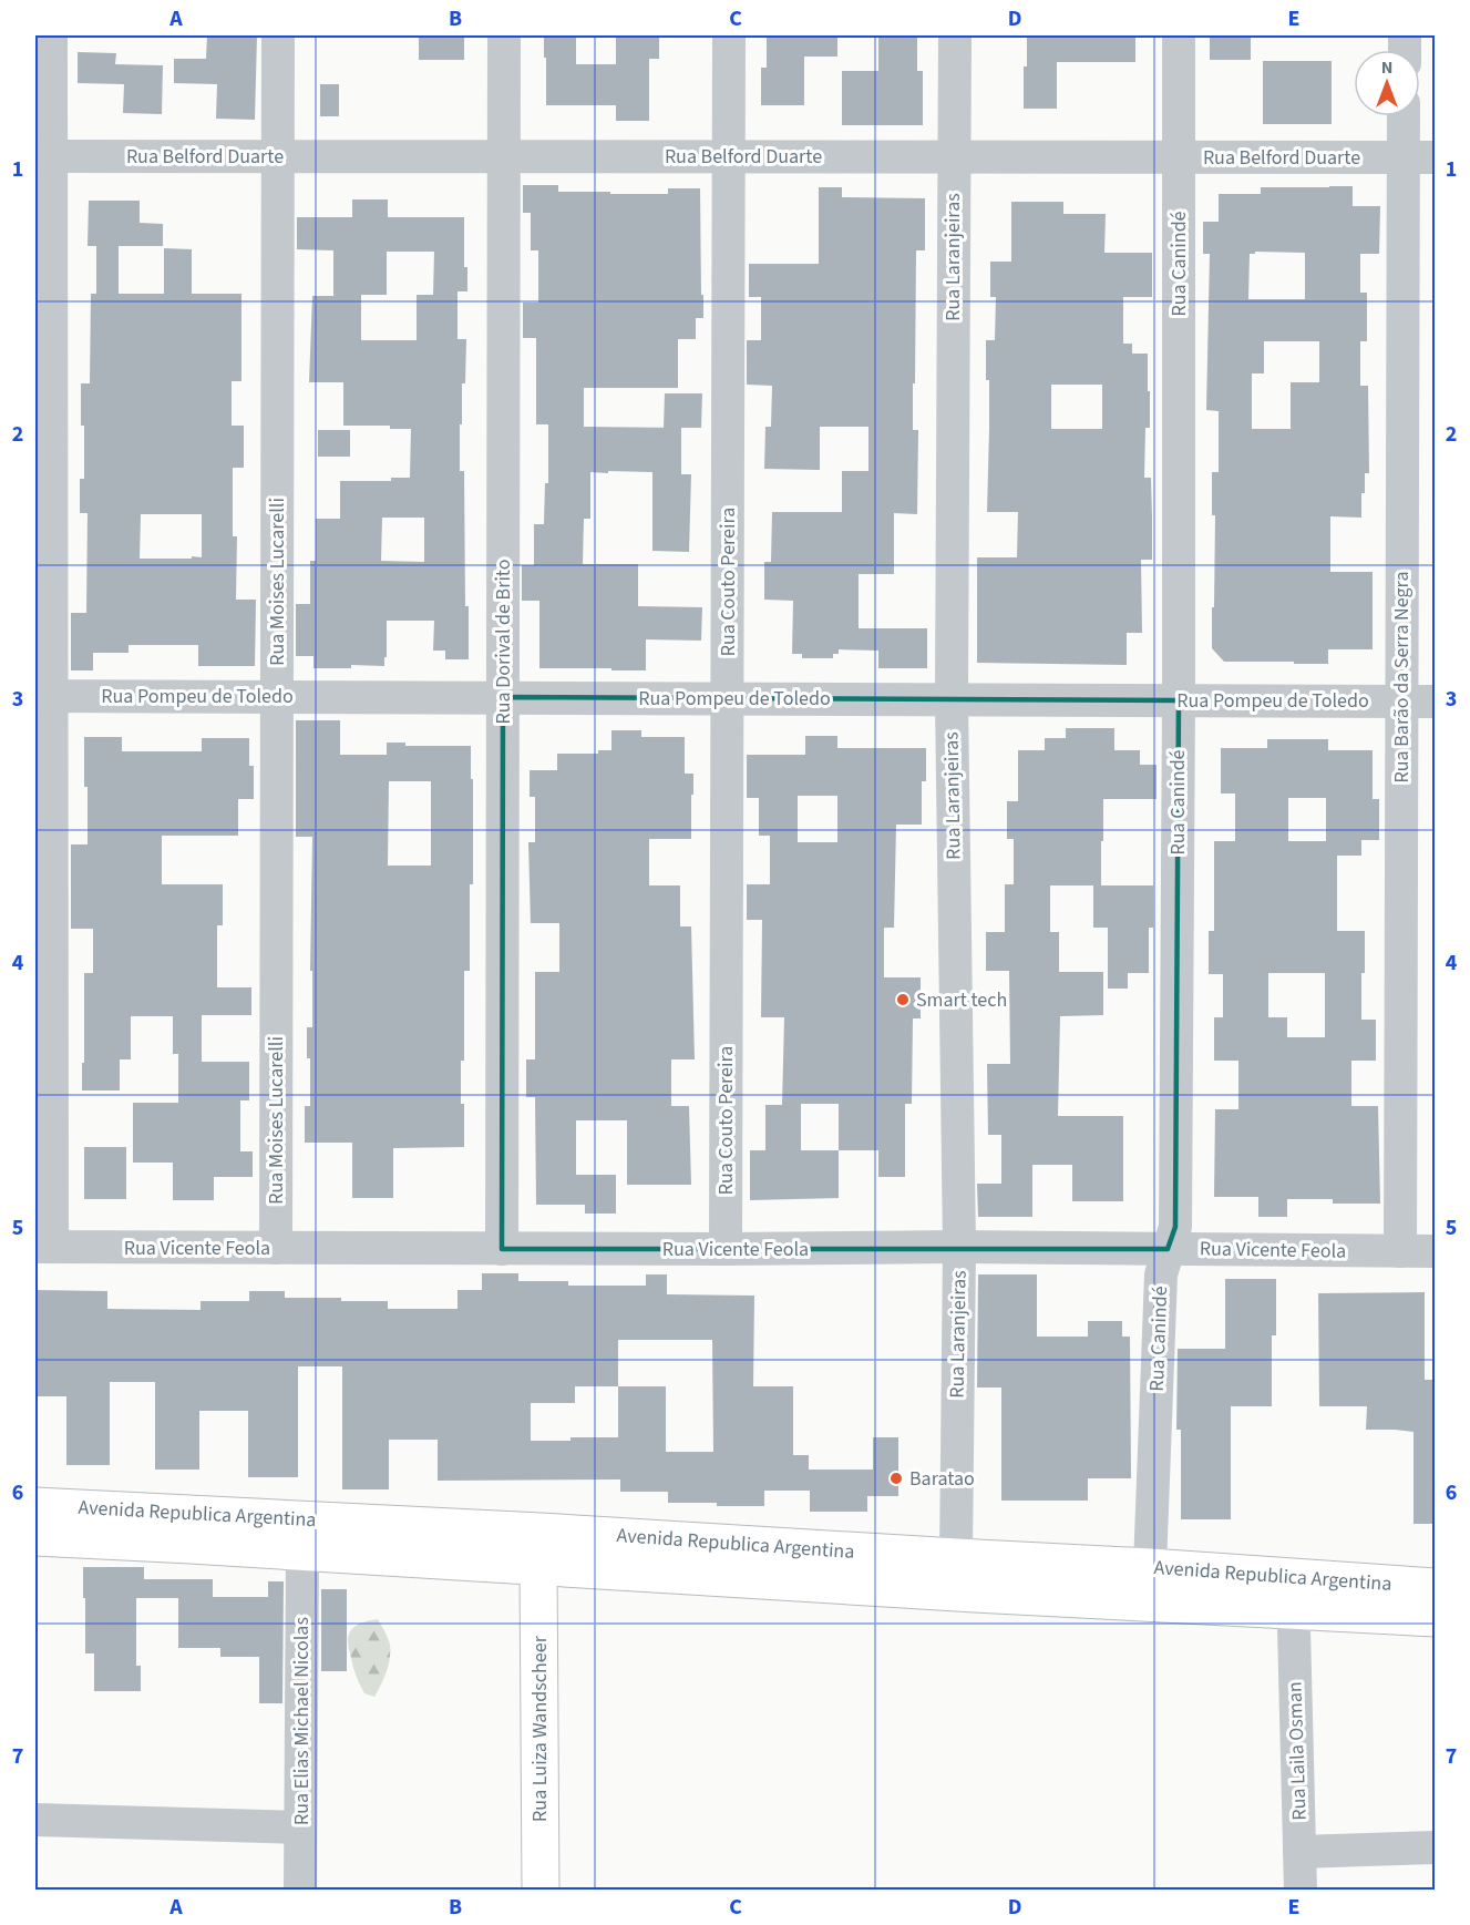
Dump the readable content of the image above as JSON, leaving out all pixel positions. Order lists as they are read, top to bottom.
{
  "streets": {
    "main road": ["Avenida Republica Argentina", "Rua Luiza Wandscheer"],
    "street": [
      "Rua Belford Duarte",
      "Rua Laranjeiras",
      "Rua Canindé",
      "Rua Moises Lucarelli",
      "Rua Couto Pereira",
      "Rua Dorival de Brito",
      "Rua Barão da Serra Negra",
      "Rua Pompeu de Toledo",
      "Rua Vicente Feola",
      "Rua Elias Michael Nicolas",
      "Rua Laila Osman"
    ]
  },
  "crossings": [
    ["Rua Belford Duarte", "Rua Laranjeiras"],
    ["Rua Belford Duarte", "Rua Canindé"],
    ["Rua Belford Duarte", "Rua Moises Lucarelli"],
    ["Rua Belford Duarte", "Rua Couto Pereira"],
    ["Rua Belford Duarte", "Rua Dorival de Brito"],
    ["Rua Belford Duarte", "Rua Barão da Serra Negra"],
    ["Rua Laranjeiras", "Rua Pompeu de Toledo"],
    ["Rua Laranjeiras", "Rua Vicente Feola"],
    ["Rua Laranjeiras", "Avenida Republica Argentina"],
    ["Rua Canindé", "Rua Pompeu de Toledo"],
    ["Rua Canindé", "Rua Vicente Feola"],
    ["Rua Canindé", "Avenida Republica Argentina"],
    ["Rua Moises Lucarelli", "Rua Pompeu de Toledo"],
    ["Rua Moises Lucarelli", "Rua Vicente Feola"],
    ["Rua Couto Pereira", "Rua Pompeu de Toledo"],
    ["Rua Couto Pereira", "Rua Vicente Feola"],
    ["Rua Dorival de Brito", "Rua Pompeu de Toledo"],
    ["Rua Dorival de Brito", "Rua Vicente Feola"],
    ["Rua Barão da Serra Negra", "Rua Pompeu de Toledo"],
    ["Rua Barão da Serra Negra", "Rua Vicente Feola"],
    ["Avenida Republica Argentina", "Rua Elias Michael Nicolas"],
    ["Avenida Republica Argentina", "Rua Luiza Wandscheer"],
    ["Avenida Republica Argentina", "Rua Laila Osman"]
  ],
  "places": ["Smart tech", "Baratao"],
  "north": "top",
  "grid": {
    "columns": [
      "A",
      "B",
      "C",
      "D",
      "E"
    ],
    "rows": [
      "1",
      "2",
      "3",
      "4",
      "5",
      "6",
      "7"
    ]
  }
}
